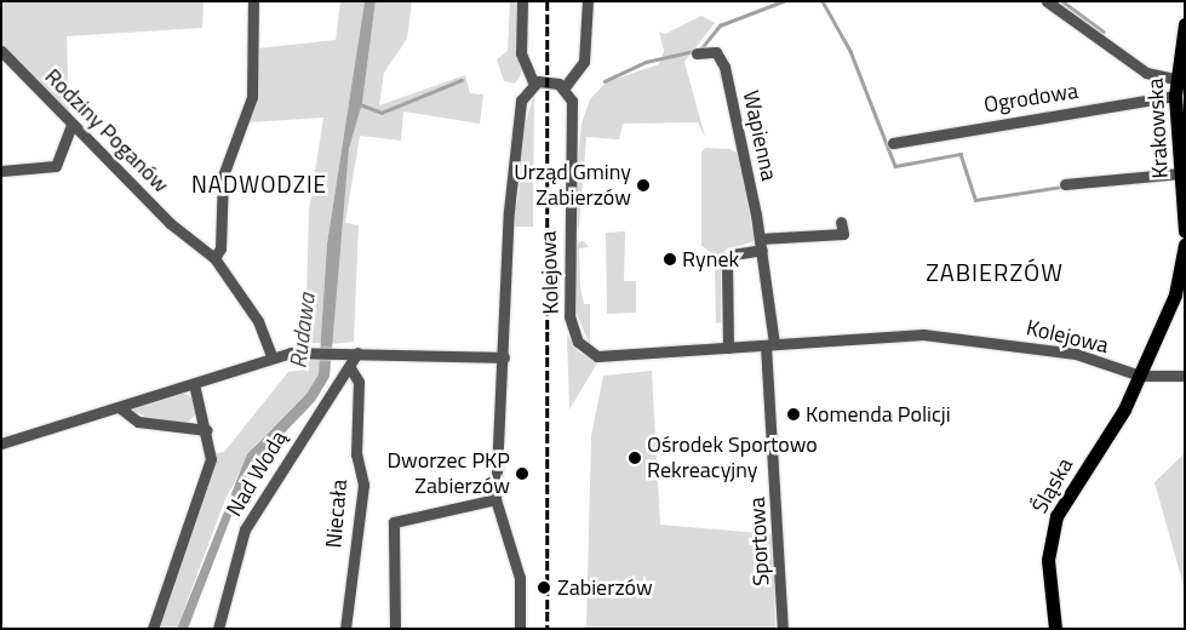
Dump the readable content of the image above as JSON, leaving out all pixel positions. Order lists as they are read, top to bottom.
{
  "streets": {
    "main road": ["Krakowska", "Śląska"],
    "street": [
      "Ogrodowa",
      "Rodziny Poganów",
      "Wapienna",
      "Kolejowa",
      "Nad Wodą",
      "Niecała",
      "Sportowa"
    ]
  },
  "crossings": [
    ["Ogrodowa", "Krakowska"],
    ["Wapienna", "Kolejowa"],
    ["Wapienna", "Sportowa"],
    ["Kolejowa", "Śląska"],
    ["Kolejowa", "Sportowa"],
    ["Nad Wodą", "Niecała"]
  ],
  "districts": ["NADWODZIE", "ZABIERZÓW"],
  "water": ["Rudawa"],
  "places": [
    "Urząd Gminy Zabierzów",
    "Rynek",
    "Komenda Policji",
    "Ośrodek Sportowo Rekreacyjny",
    "Dworzec PKP Zabierzów",
    "Zabierzów"
  ]
}
